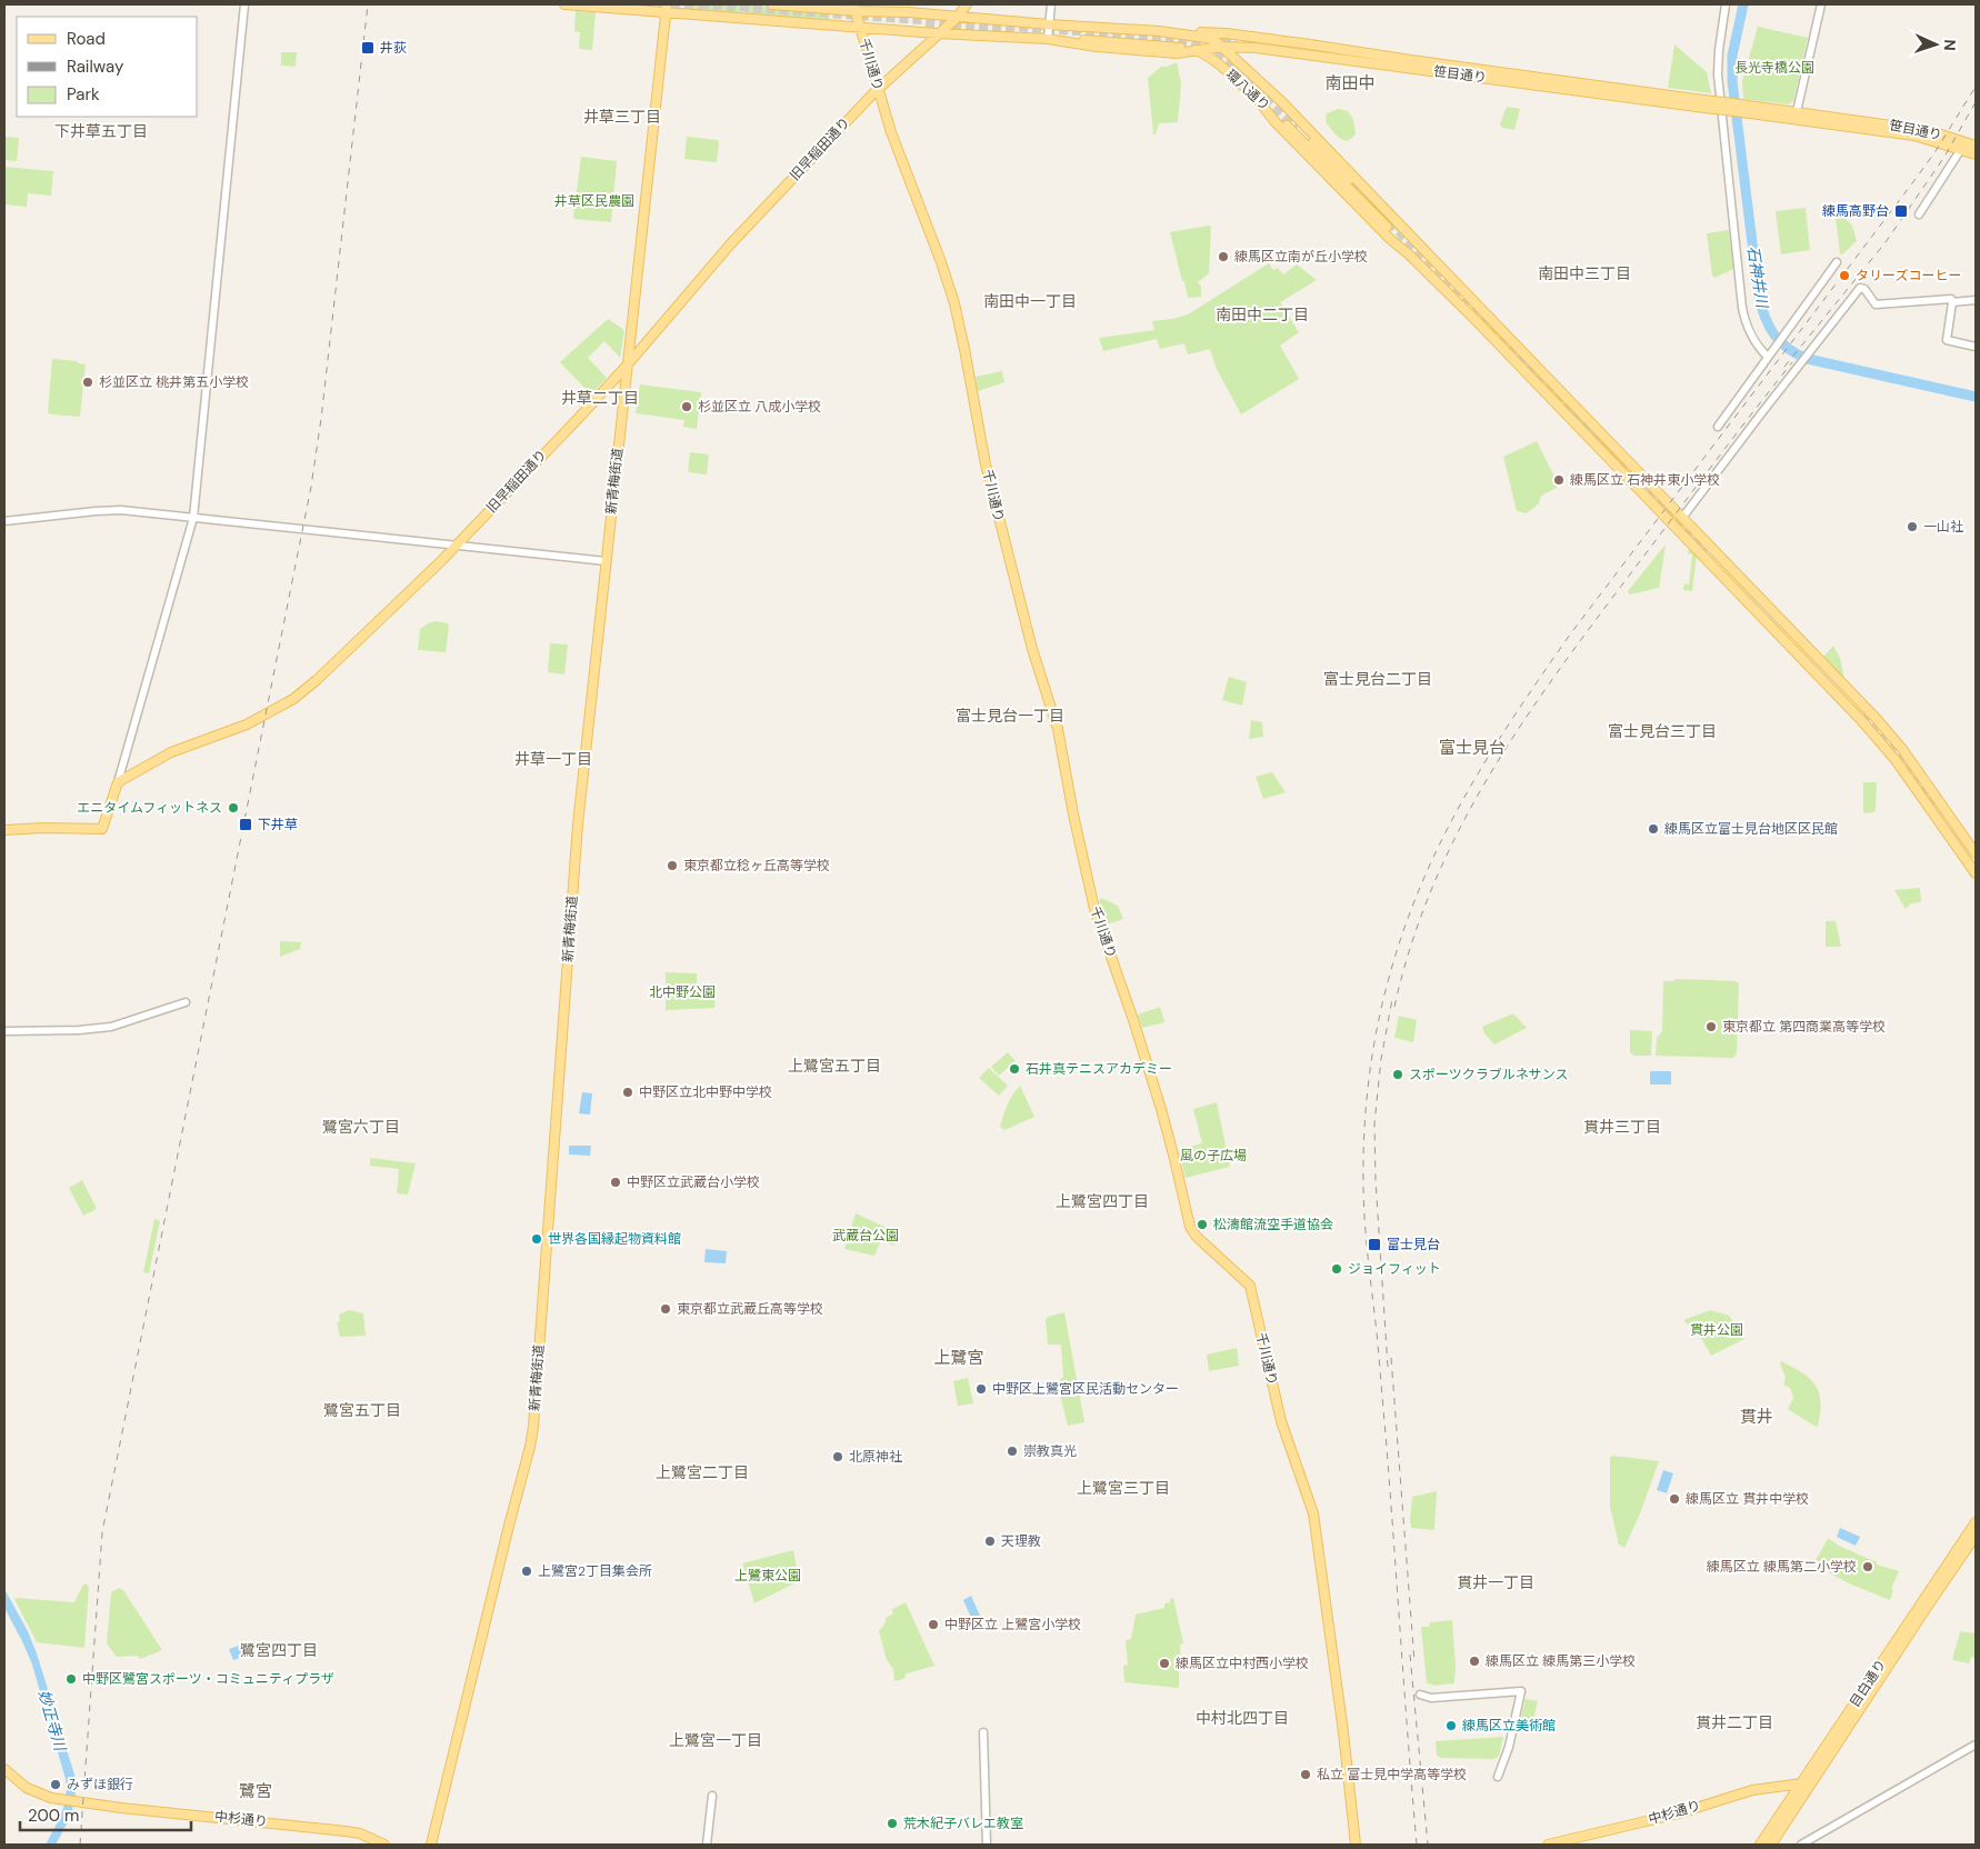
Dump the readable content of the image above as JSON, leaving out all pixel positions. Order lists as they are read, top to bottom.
{
  "streets": {
    "main road": [
      "千川通り",
      "笹目通り",
      "環八通り",
      "旧早稲田通り",
      "新青梅街道",
      "目白通り",
      "中杉通り"
    ]
  },
  "crossings": [
    ["千川通り", "旧早稲田通り"],
    ["笹目通り", "環八通り"],
    ["旧早稲田通り", "新青梅街道"],
    ["目白通り", "中杉通り"]
  ],
  "districts": [
    "南田中",
    "井草三丁目",
    "下井草五丁目",
    "南田中三丁目",
    "南田中一丁目",
    "南田中二丁目",
    "井草二丁目",
    "富士見台二丁目",
    "富士見台一丁目",
    "富士見台三丁目",
    "富士見台",
    "井草一丁目",
    "上鷺宮五丁目",
    "鷺宮六丁目",
    "貫井三丁目",
    "上鷺宮四丁目",
    "上鷺宮",
    "鷺宮五丁目",
    "貫井",
    "上鷺宮二丁目",
    "上鷺宮三丁目",
    "貫井一丁目",
    "鷺宮四丁目",
    "中村北四丁目",
    "貫井二丁目",
    "上鷺宮一丁目",
    "鷺宮"
  ],
  "water": ["石神井川", "妙正寺川"],
  "parks": [
    "長光寺橋公園",
    "井草区民農園",
    "北中野公園",
    "風の子広場",
    "武蔵台公園",
    "貫井公園",
    "上鷺東公園"
  ],
  "places": {
    "transit": [
      "井荻",
      "練馬高野台",
      "下井草",
      "富士見台"
    ],
    "other": [
      "練馬区立南が丘小学校",
      "タリーズコーヒー",
      "杉並区立 桃井第五小学校",
      "杉並区立 八成小学校",
      "練馬区立 石神井東小学校",
      "一山社",
      "エニタイムフィットネス",
      "練馬区立富士見台地区区民館",
      "東京都立稔ヶ丘高等学校",
      "東京都立 第四商業高等学校",
      "石井真テニスアカデミー",
      "スポーツクラブルネサンス",
      "中野区立北中野中学校",
      "中野区立武蔵台小学校",
      "松濤館流空手道協会",
      "世界各国縁起物資料館",
      "ジョイフィット",
      "東京都立武蔵丘高等学校",
      "中野区上鷺宮区民活動センター",
      "崇教真光",
      "北原神社",
      "練馬区立 貫井中学校",
      "天理教",
      "練馬区立 練馬第二小学校",
      "上鷺宮2丁目集会所",
      "中野区立 上鷺宮小学校",
      "練馬区立 練馬第三小学校",
      "練馬区立中村西小学校",
      "中野区鷺宮スポーツ・コミュニティプラザ",
      "練馬区立美術館",
      "私立 富士見中学高等学校",
      "みずほ銀行",
      "荒木紀子バレエ教室"
    ]
  },
  "legend": ["Road", "Railway", "Park"],
  "scale_bar": "200 m",
  "north": "right"
}
